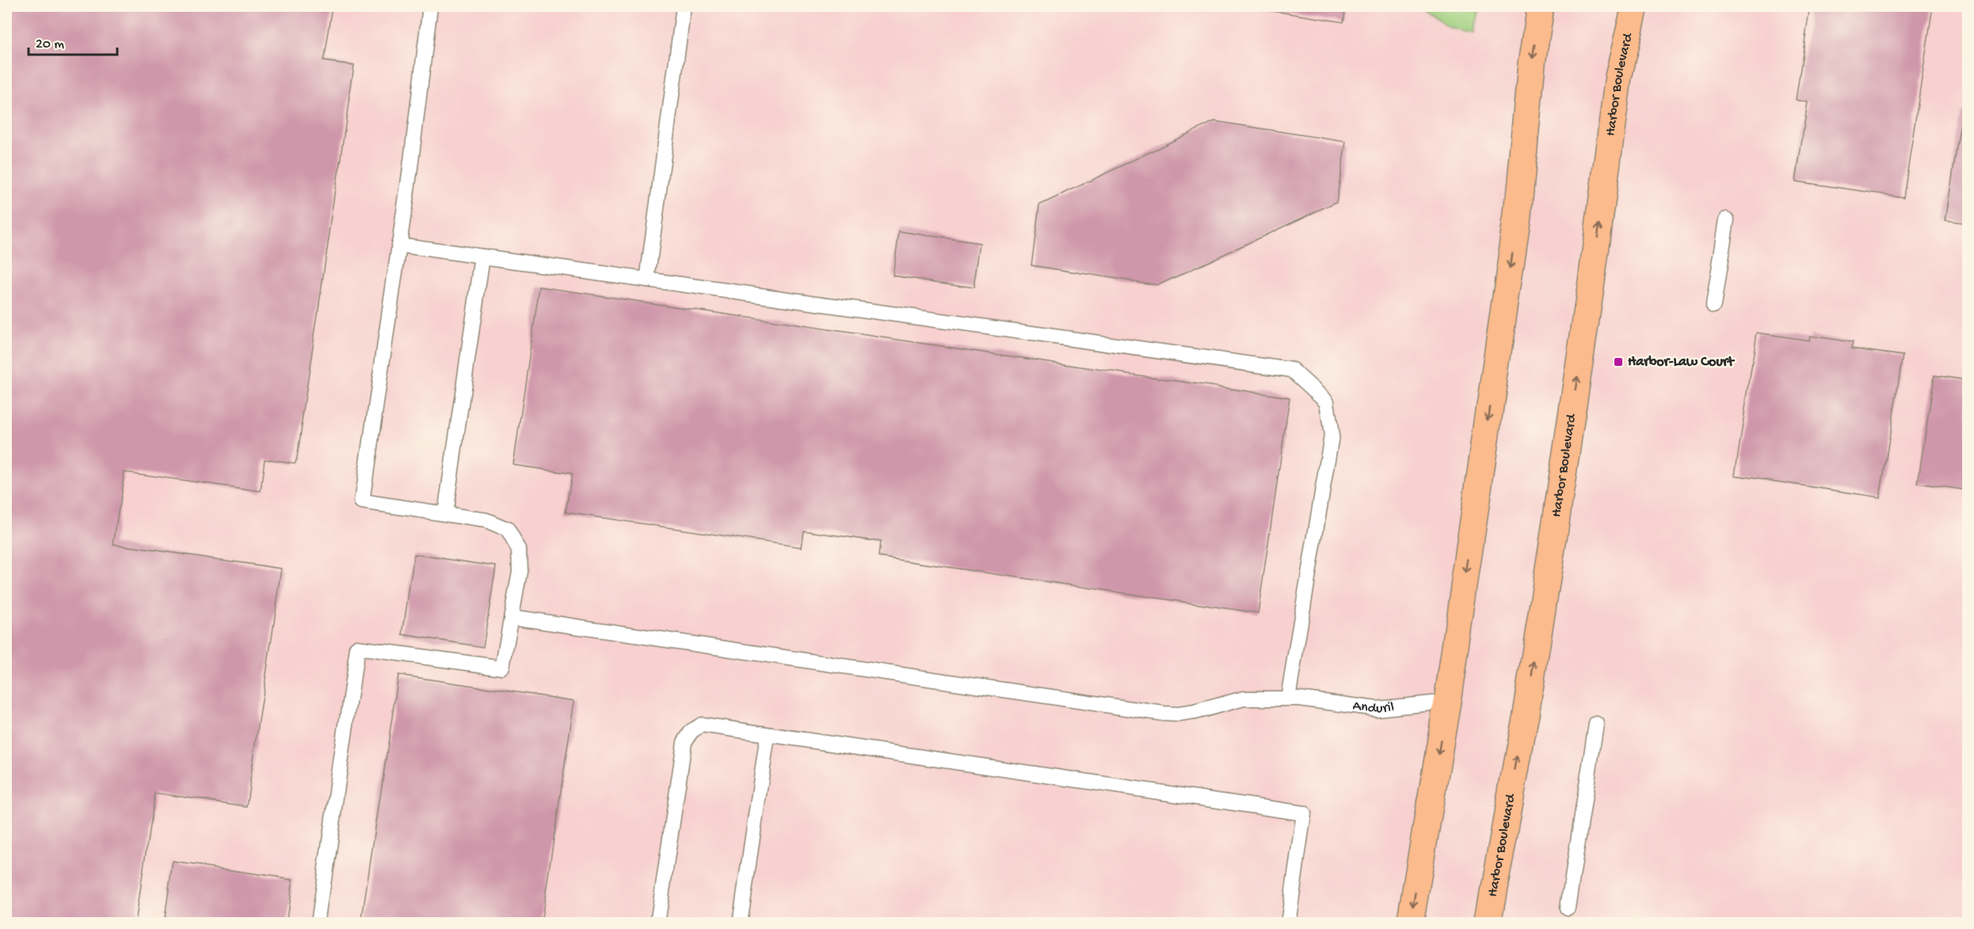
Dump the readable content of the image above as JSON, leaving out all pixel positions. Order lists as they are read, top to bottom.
{
  "streets": {
    "main road": ["Harbor Boulevard"],
    "lane": ["Anduril"]
  },
  "places": {
    "transit": ["Harbor-Law Court"]
  },
  "scale_bar": "20 m"
}
